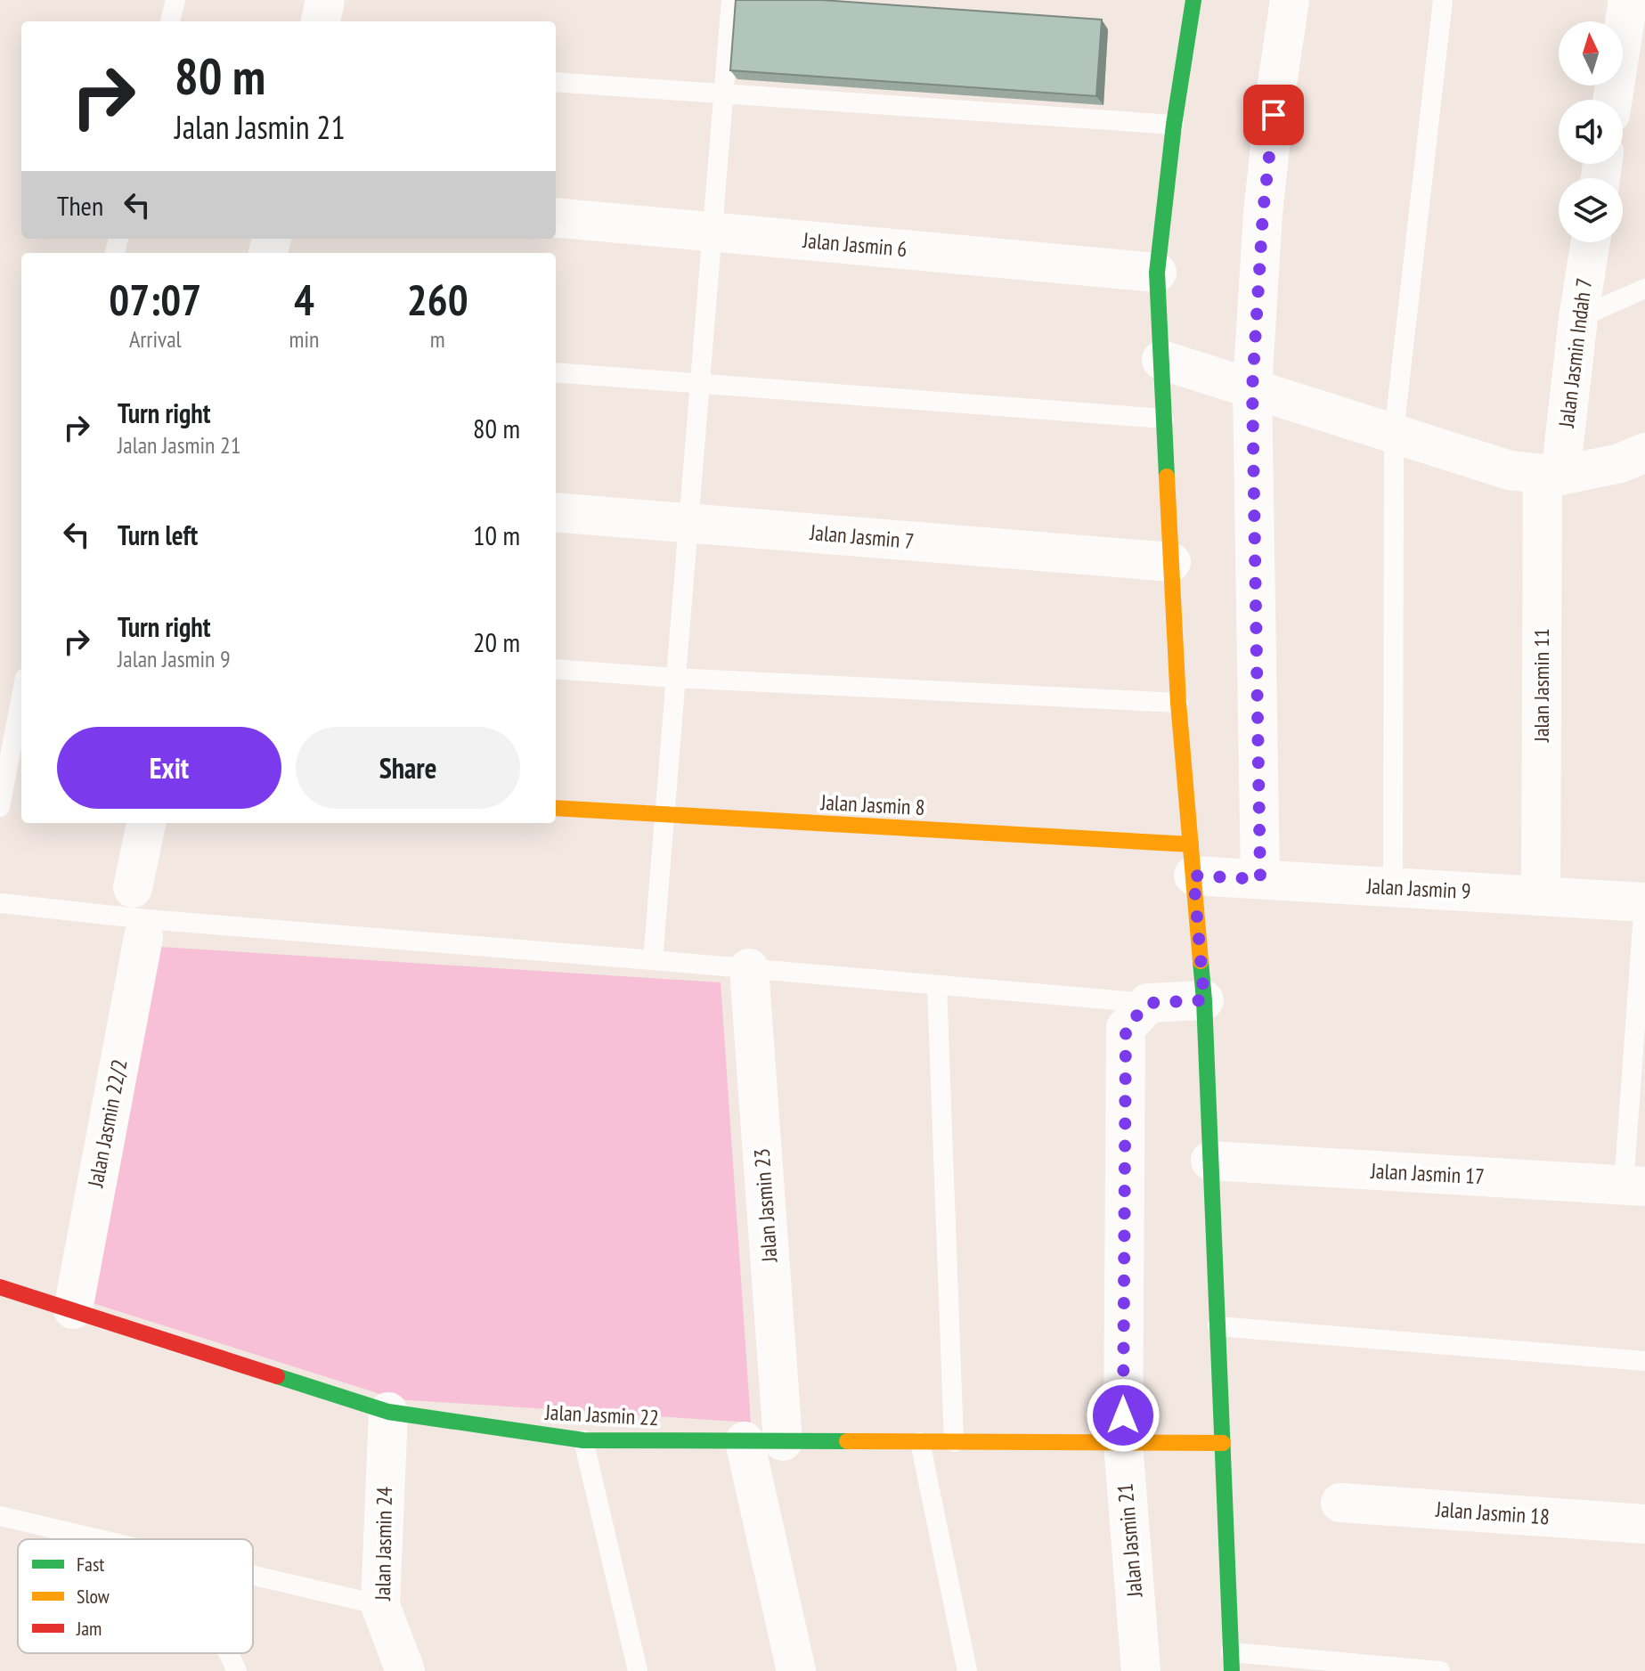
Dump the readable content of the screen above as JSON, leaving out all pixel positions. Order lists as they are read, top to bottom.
{
  "streets": {
    "street": [
      "Jalan Jasmin 6",
      "Jalan Jasmin Indah 7",
      "Jalan Jasmin 7",
      "Jalan Jasmin 11",
      "Jalan Jasmin 8",
      "Jalan Jasmin 9",
      "Jalan Jasmin 22/2",
      "Jalan Jasmin 17",
      "Jalan Jasmin 23",
      "Jalan Jasmin 22",
      "Jalan Jasmin 18",
      "Jalan Jasmin 21",
      "Jalan Jasmin 24"
    ]
  },
  "crossings": [
    ["Jalan Jasmin Indah 7", "Jalan Jasmin 11"],
    ["Jalan Jasmin 11", "Jalan Jasmin 9"],
    ["Jalan Jasmin 8", "Jalan Jasmin 9"],
    ["Jalan Jasmin 22/2", "Jalan Jasmin 22"],
    ["Jalan Jasmin 23", "Jalan Jasmin 22"],
    ["Jalan Jasmin 22", "Jalan Jasmin 21"],
    ["Jalan Jasmin 22", "Jalan Jasmin 24"]
  ],
  "legend": ["Fast", "Slow", "Jam"],
  "north": "top",
  "page": {
    "turn": ["80 m", "Jalan Jasmin 21"],
    "then": "Then",
    "eta": [
      "07:07",
      "Arrival",
      "4",
      "min",
      "260",
      "m"
    ],
    "list": [
      {
        "name": "Turn right",
        "note": "Jalan Jasmin 21",
        "value": "80 m"
      },
      {
        "name": "Turn left",
        "value": "10 m"
      },
      {
        "name": "Turn right",
        "note": "Jalan Jasmin 9",
        "value": "20 m"
      }
    ],
    "buttons": ["Exit", "Share"]
  }
}
